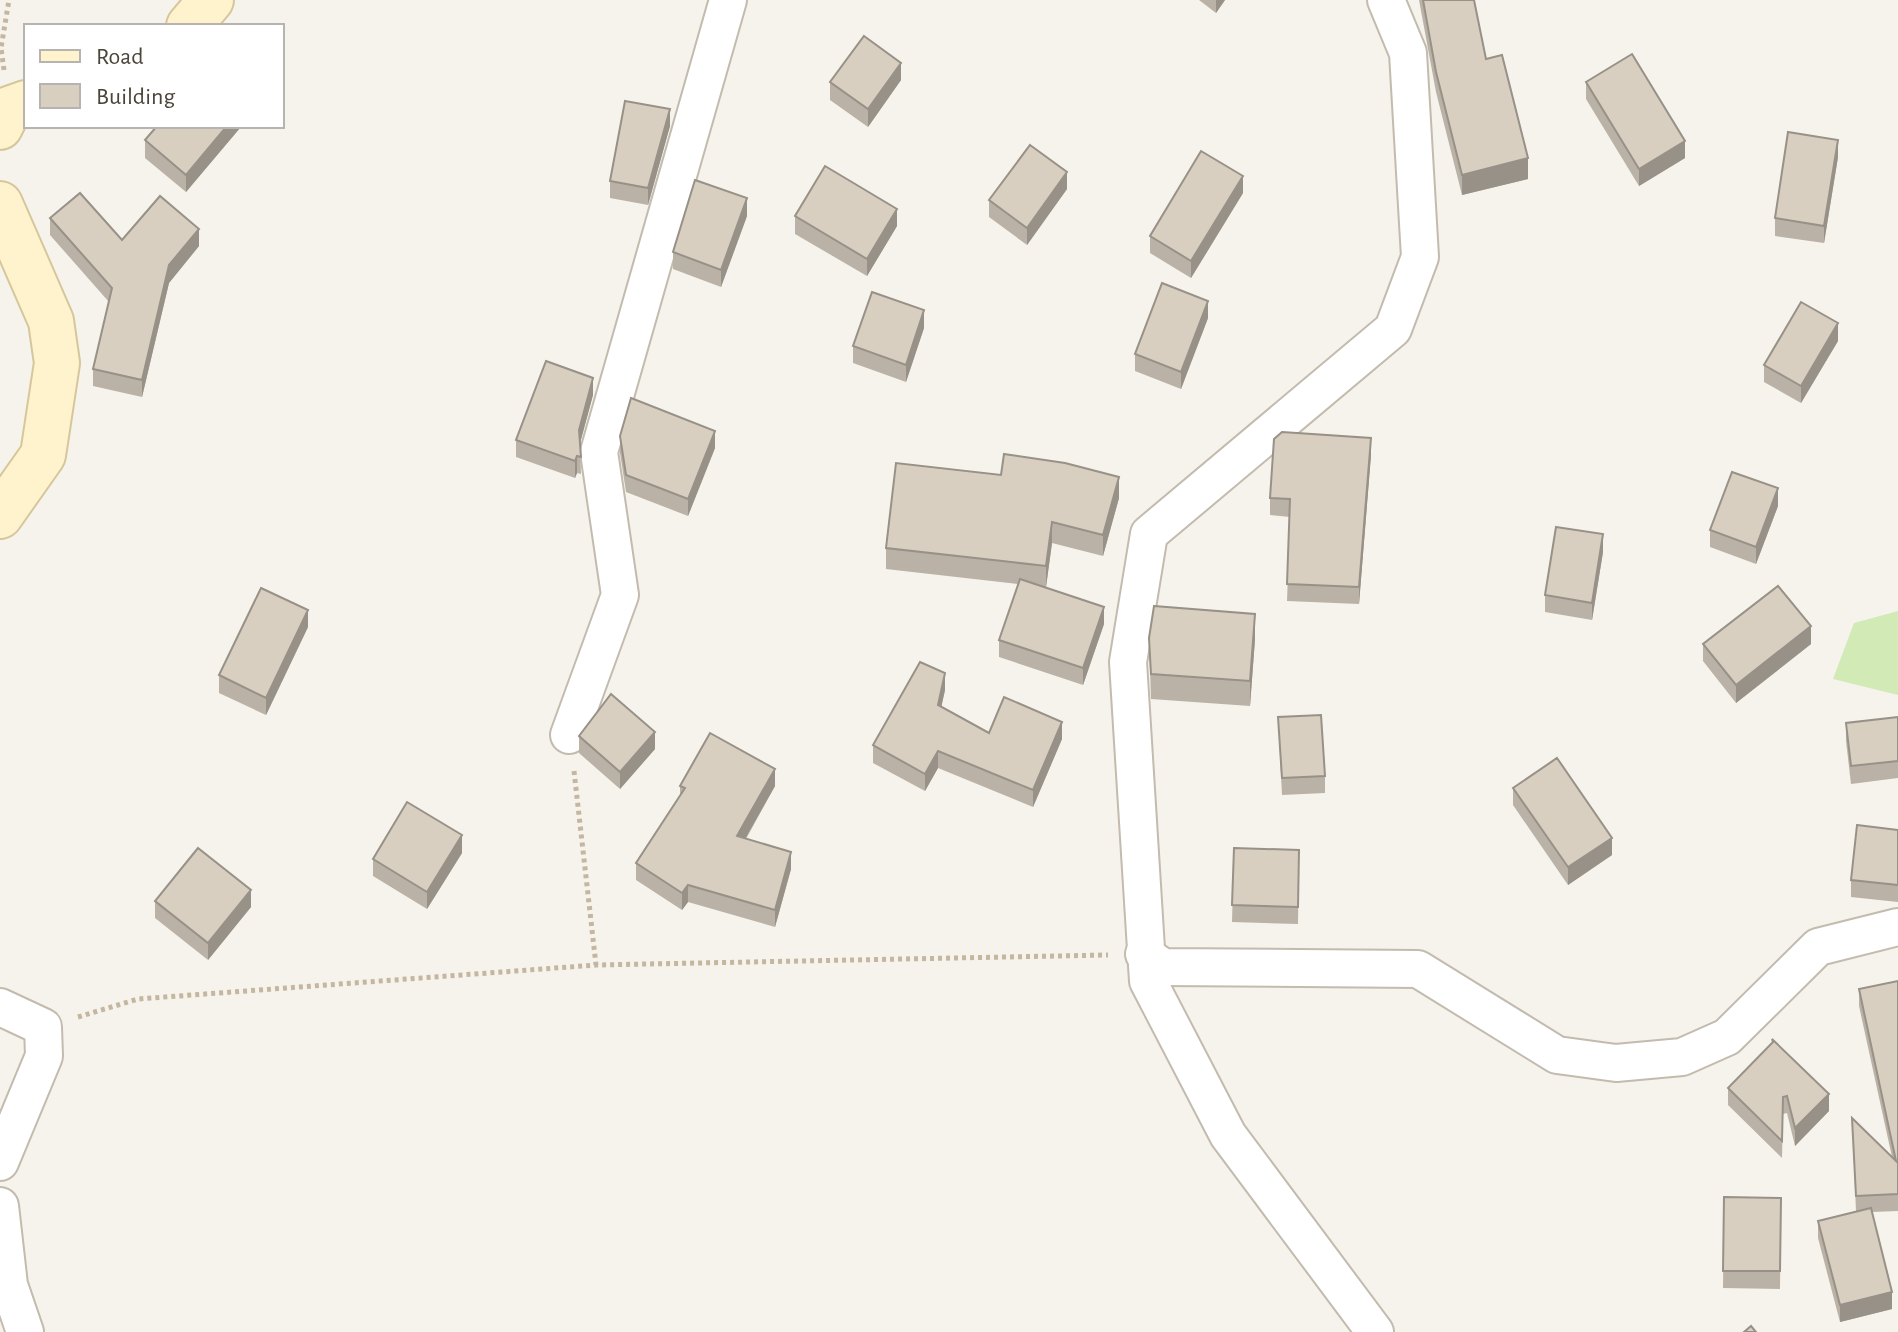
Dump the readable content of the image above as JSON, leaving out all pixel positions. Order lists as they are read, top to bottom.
{
  "legend": ["Road", "Building"]
}
